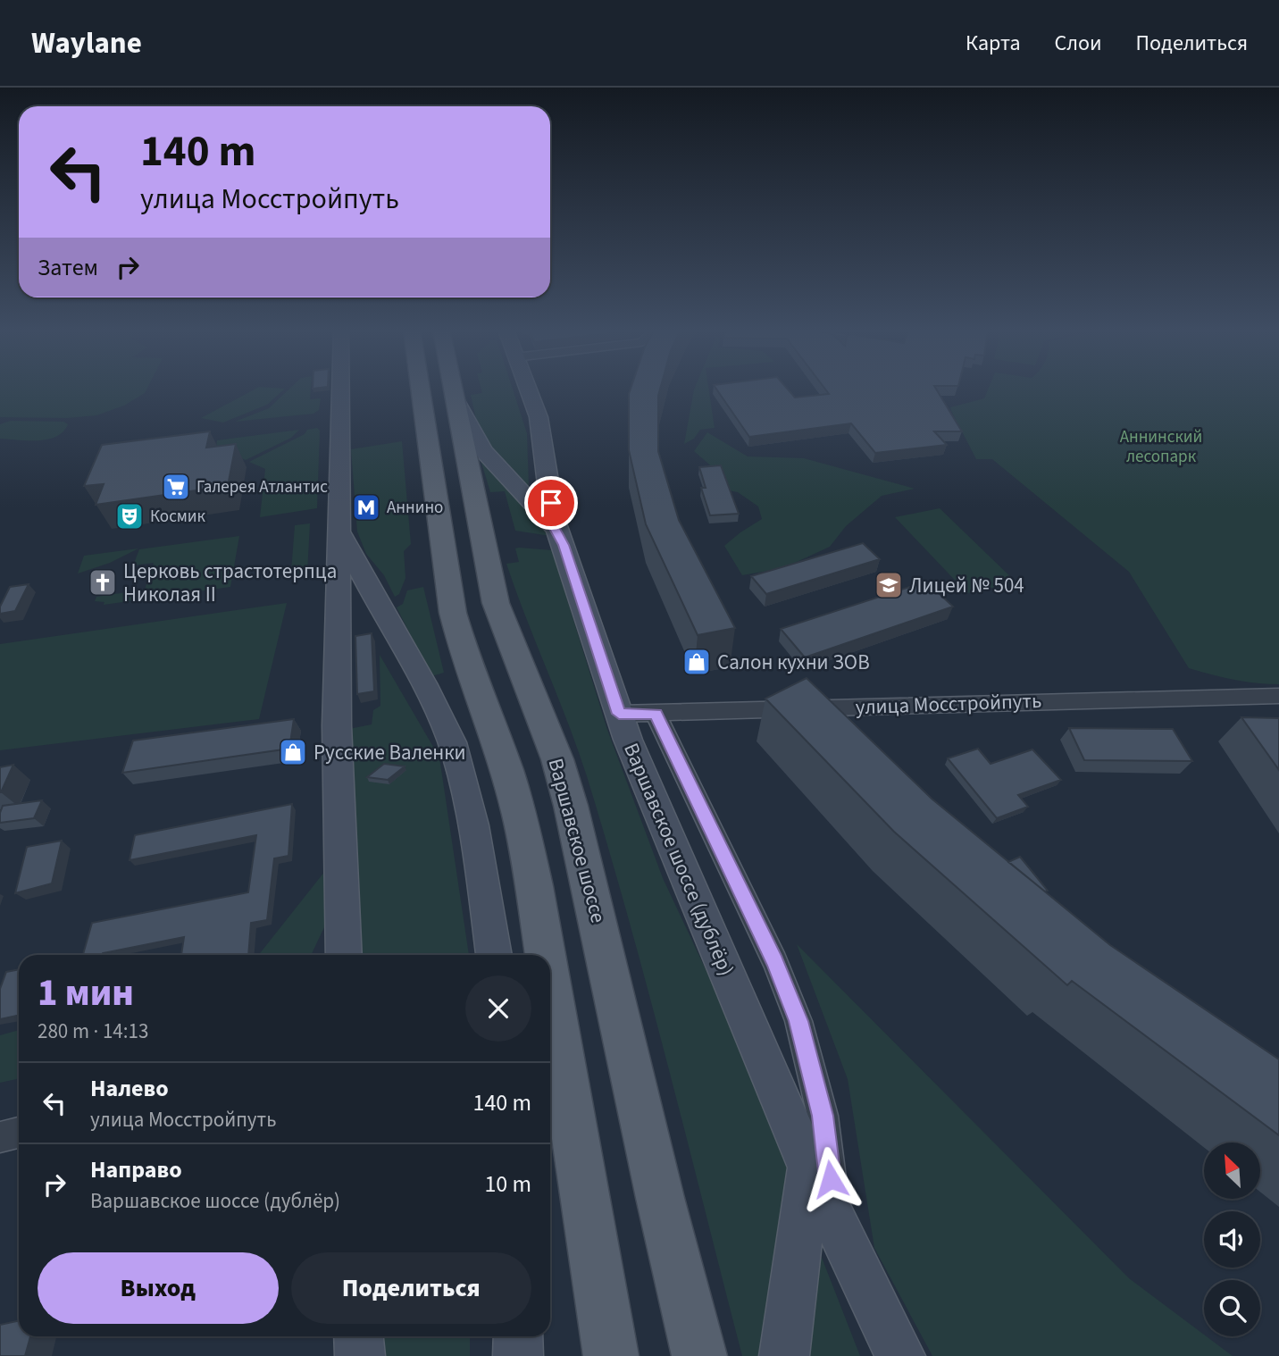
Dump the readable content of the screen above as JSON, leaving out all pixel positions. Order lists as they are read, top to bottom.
{
  "streets": {
    "main road": ["Варшавское шоссе", "Варшавское шоссе (дублёр)"],
    "street": ["улица Мосстройпуть"]
  },
  "crossings": [
    ["улица Мосстройпуть", "Варшавское шоссе (дублёр)"]
  ],
  "parks": ["Аннинский лесопарк"],
  "places": {
    "supermarket": ["Галерея Атлантис"],
    "metro station": ["Аннино"],
    "theatre": ["Космик"],
    "church": ["Церковь страстотерпца Николая II"],
    "school or university": ["Лицей № 504"],
    "shop": ["Салон кухни ЗОВ", "Русские Валенки"]
  },
  "north": "top left",
  "page": {
    "header": "Waylane",
    "nav": ["Карта", "Слои", "Поделиться"],
    "turn": ["140 m", "улица Мосстройпуть"],
    "then": "Затем",
    "heading": ["1 мин", "280 m · 14:13"],
    "list": [
      {
        "name": "Налево",
        "note": "улица Мосстройпуть",
        "value": "140 m"
      },
      {
        "name": "Направо",
        "note": "Варшавское шоссе (дублёр)",
        "value": "10 m"
      }
    ],
    "buttons": ["Выход", "Поделиться"]
  }
}
